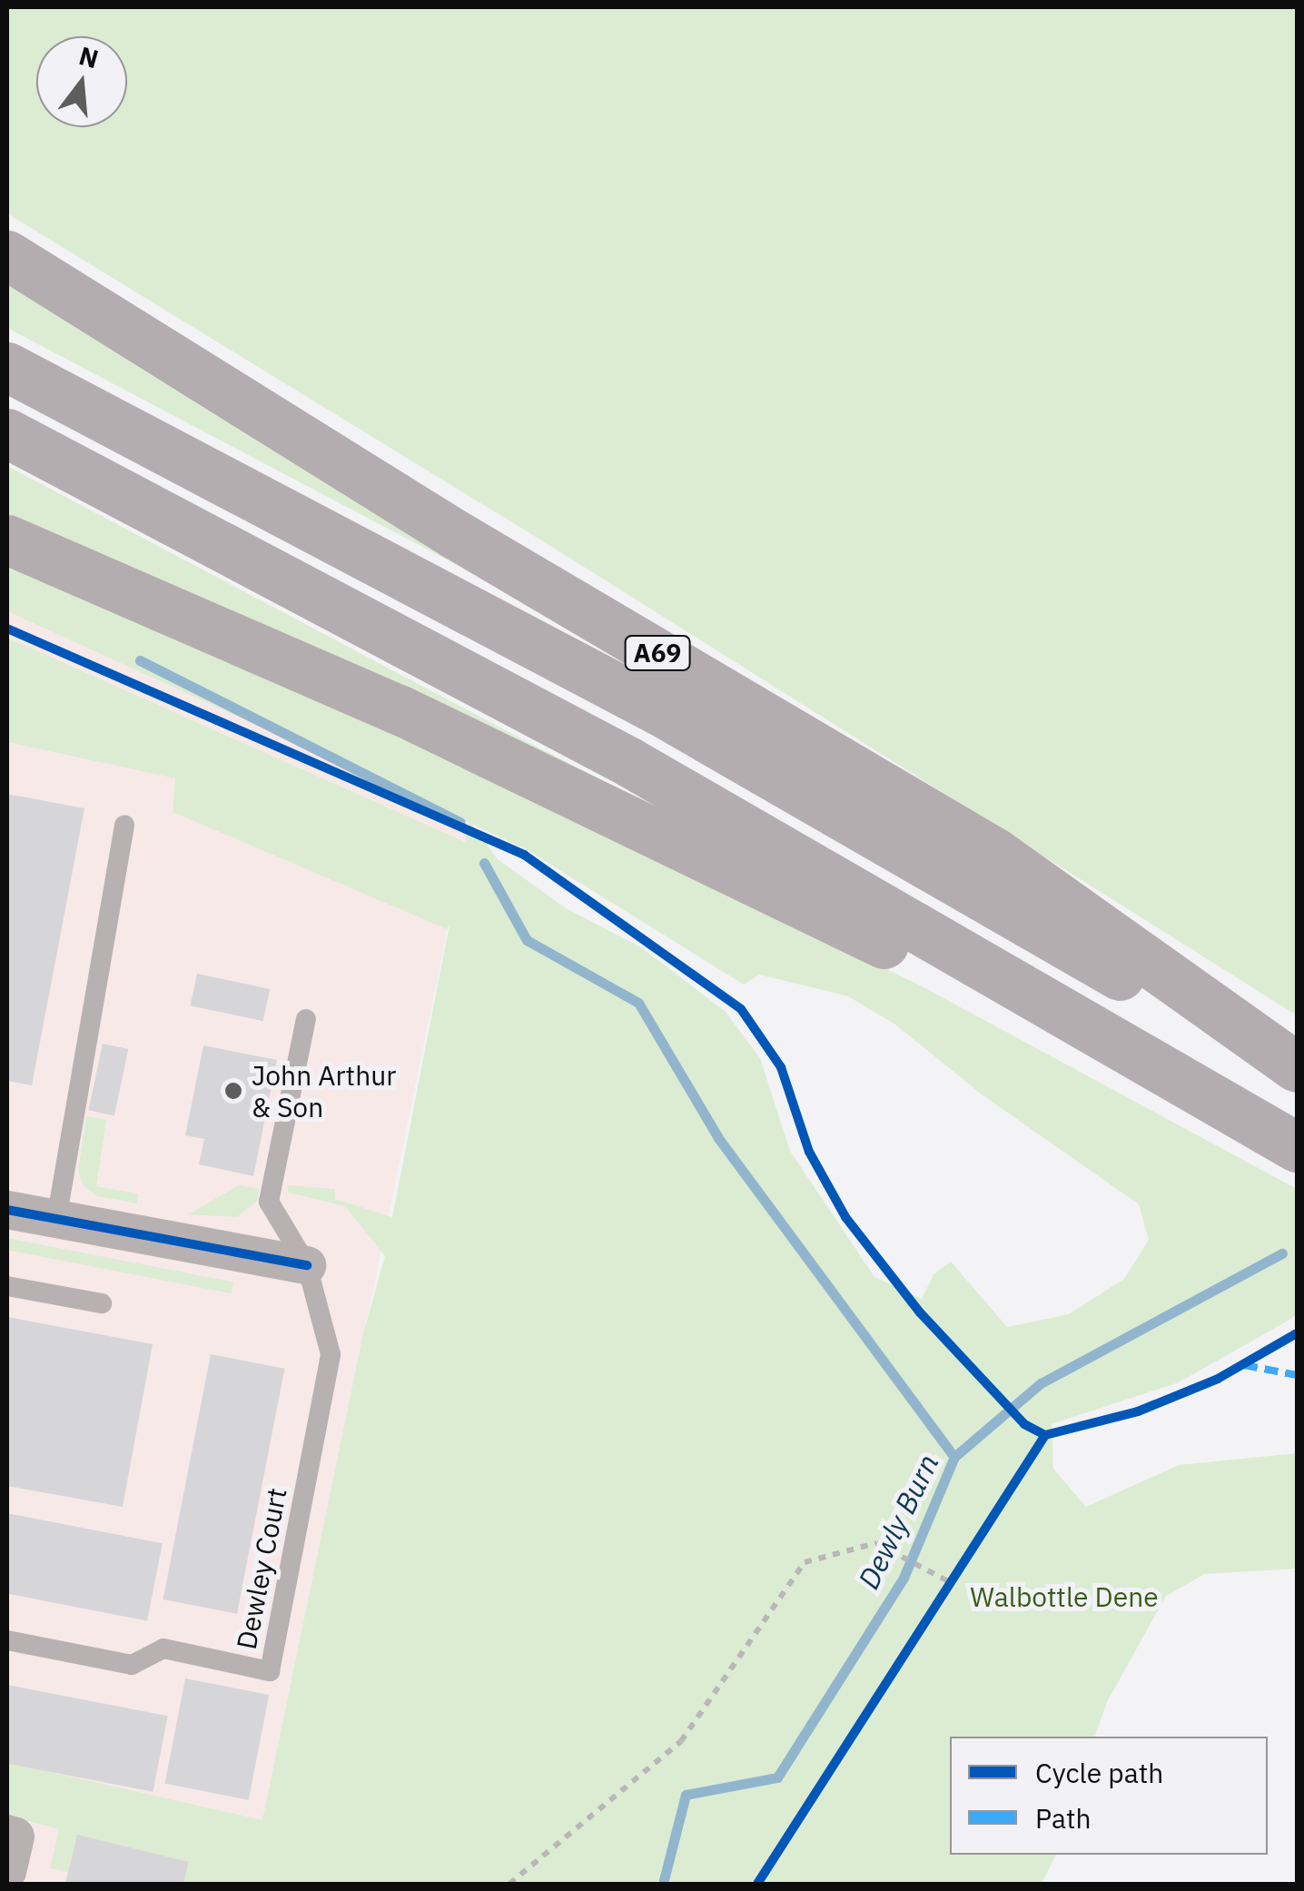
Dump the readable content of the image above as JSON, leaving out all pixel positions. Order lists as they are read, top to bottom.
{
  "streets": {
    "highway": ["A69"],
    "lane": ["Dewley Court"]
  },
  "water": ["Dewly Burn"],
  "parks": ["Walbottle Dene"],
  "places": ["John Arthur & Son"],
  "legend": ["Cycle path", "Path"],
  "north": "top"
}
